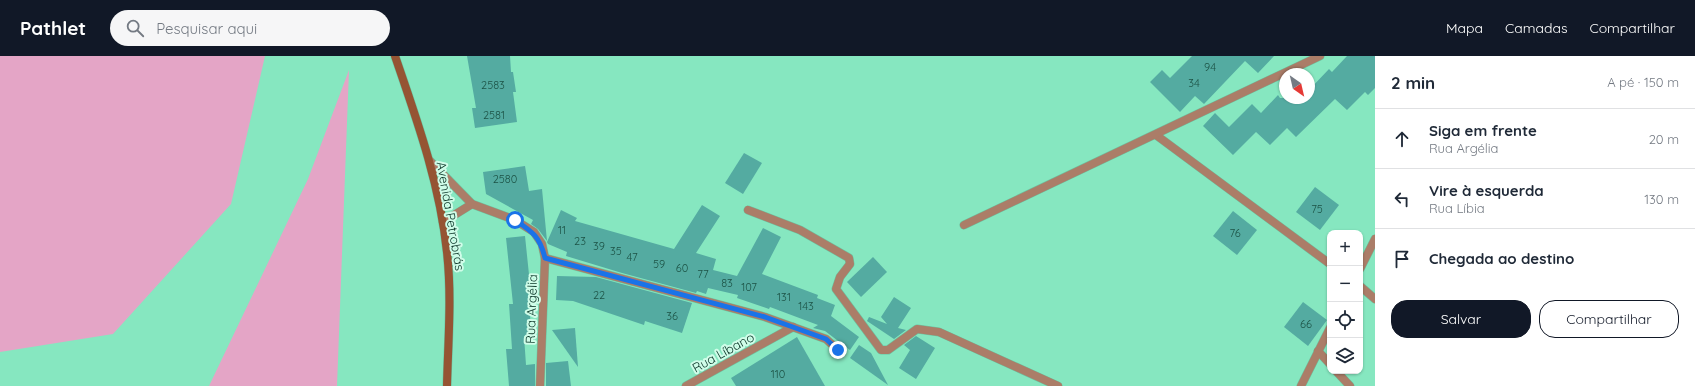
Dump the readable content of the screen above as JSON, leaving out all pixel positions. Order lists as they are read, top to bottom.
{
  "streets": {
    "main road": ["Avenida Petrobrás"],
    "street": ["Rua Argélia", "Rua Líbano"]
  },
  "crossings": [
    ["Avenida Petrobrás", "Rua Argélia"]
  ],
  "house_numbers": [
    "94",
    "34",
    "2583",
    "2581",
    "2580",
    "75",
    "11",
    "76",
    "23",
    "39",
    "35",
    "47",
    "59",
    "60",
    "77",
    "83",
    "107",
    "22",
    "131",
    "143",
    "36",
    "66",
    "110"
  ],
  "north": "bottom right",
  "page": {
    "header": "Pathlet",
    "search": "Pesquisar aqui",
    "nav": ["Mapa", "Camadas", "Compartilhar"],
    "heading": ["2 min", "A pé · 150 m"],
    "list": [
      ["Siga em frente", "Rua Argélia", "20 m"],
      ["Vire à esquerda", "Rua Líbia", "130 m"],
      "Chegada ao destino"
    ],
    "map_buttons": ["+", "−"],
    "buttons": ["Salvar", "Compartilhar"]
  }
}
